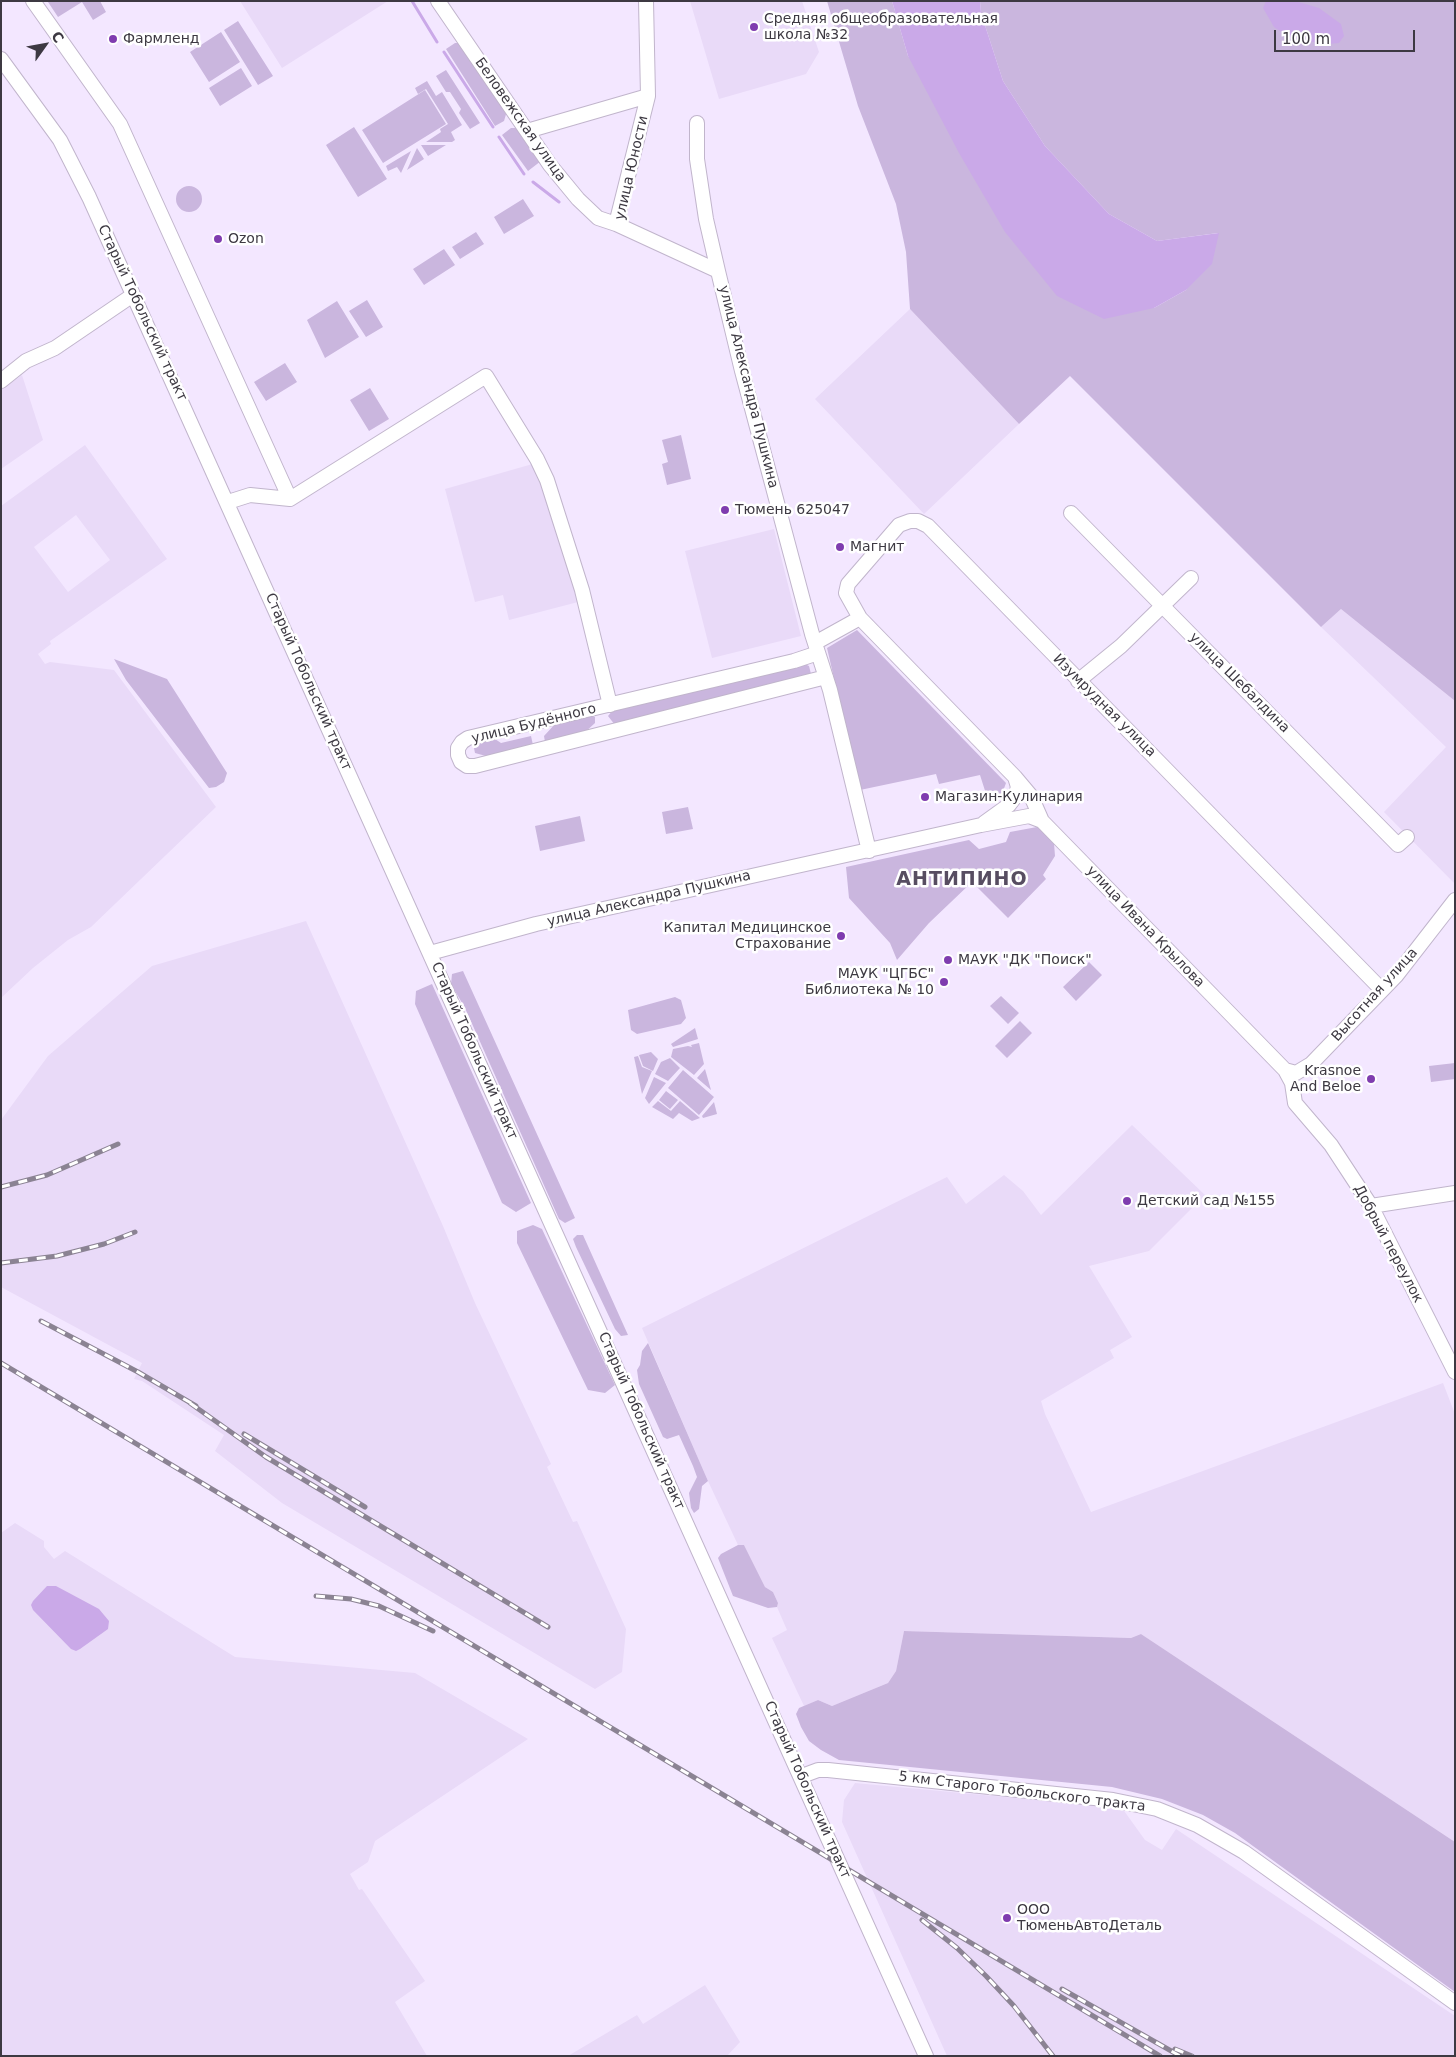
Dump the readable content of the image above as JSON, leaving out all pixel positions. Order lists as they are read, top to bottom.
{
  "streets": {
    "street": [
      "Беловежская улица",
      "улица Юности",
      "Старый Тобольский тракт",
      "улица Александра Пушкина",
      "улица Шебалдина",
      "Изумрудная улица",
      "улица Будённого",
      "улица Ивана Крылова",
      "Высотная улица",
      "Добрый переулок",
      "5 км Старого Тобольского тракта"
    ]
  },
  "crossings": [
    ["Беловежская улица", "улица Юности"],
    ["улица Юности", "улица Александра Пушкина"],
    ["Старый Тобольский тракт", "улица Александра Пушкина"],
    ["Старый Тобольский тракт", "5 км Старого Тобольского тракта"],
    ["улица Александра Пушкина", "улица Будённого"],
    ["улица Александра Пушкина", "улица Ивана Крылова"],
    ["Изумрудная улица", "улица Будённого"],
    ["Изумрудная улица", "улица Ивана Крылова"],
    ["Изумрудная улица", "Высотная улица"],
    ["улица Будённого", "улица Ивана Крылова"],
    ["улица Ивана Крылова", "Высотная улица"],
    ["улица Ивана Крылова", "Добрый переулок"],
    ["Высотная улица", "Добрый переулок"]
  ],
  "districts": ["АНТИПИНО"],
  "places": [
    "Средняя общеобразовательная школа №32",
    "Фармленд",
    "Ozon",
    "Тюмень 625047",
    "Магнит",
    "Магазин-Кулинария",
    "Капитал Медицинское Страхование",
    "МАУК \"ДК \"Поиск\"",
    "МАУК \"ЦГБС\" Библиотека № 10",
    "Krasnoe And Beloe",
    "Детский сад №155",
    "ООО ТюменьАвтоДеталь"
  ],
  "scale_bar": "100 m",
  "north": "top right"
}
